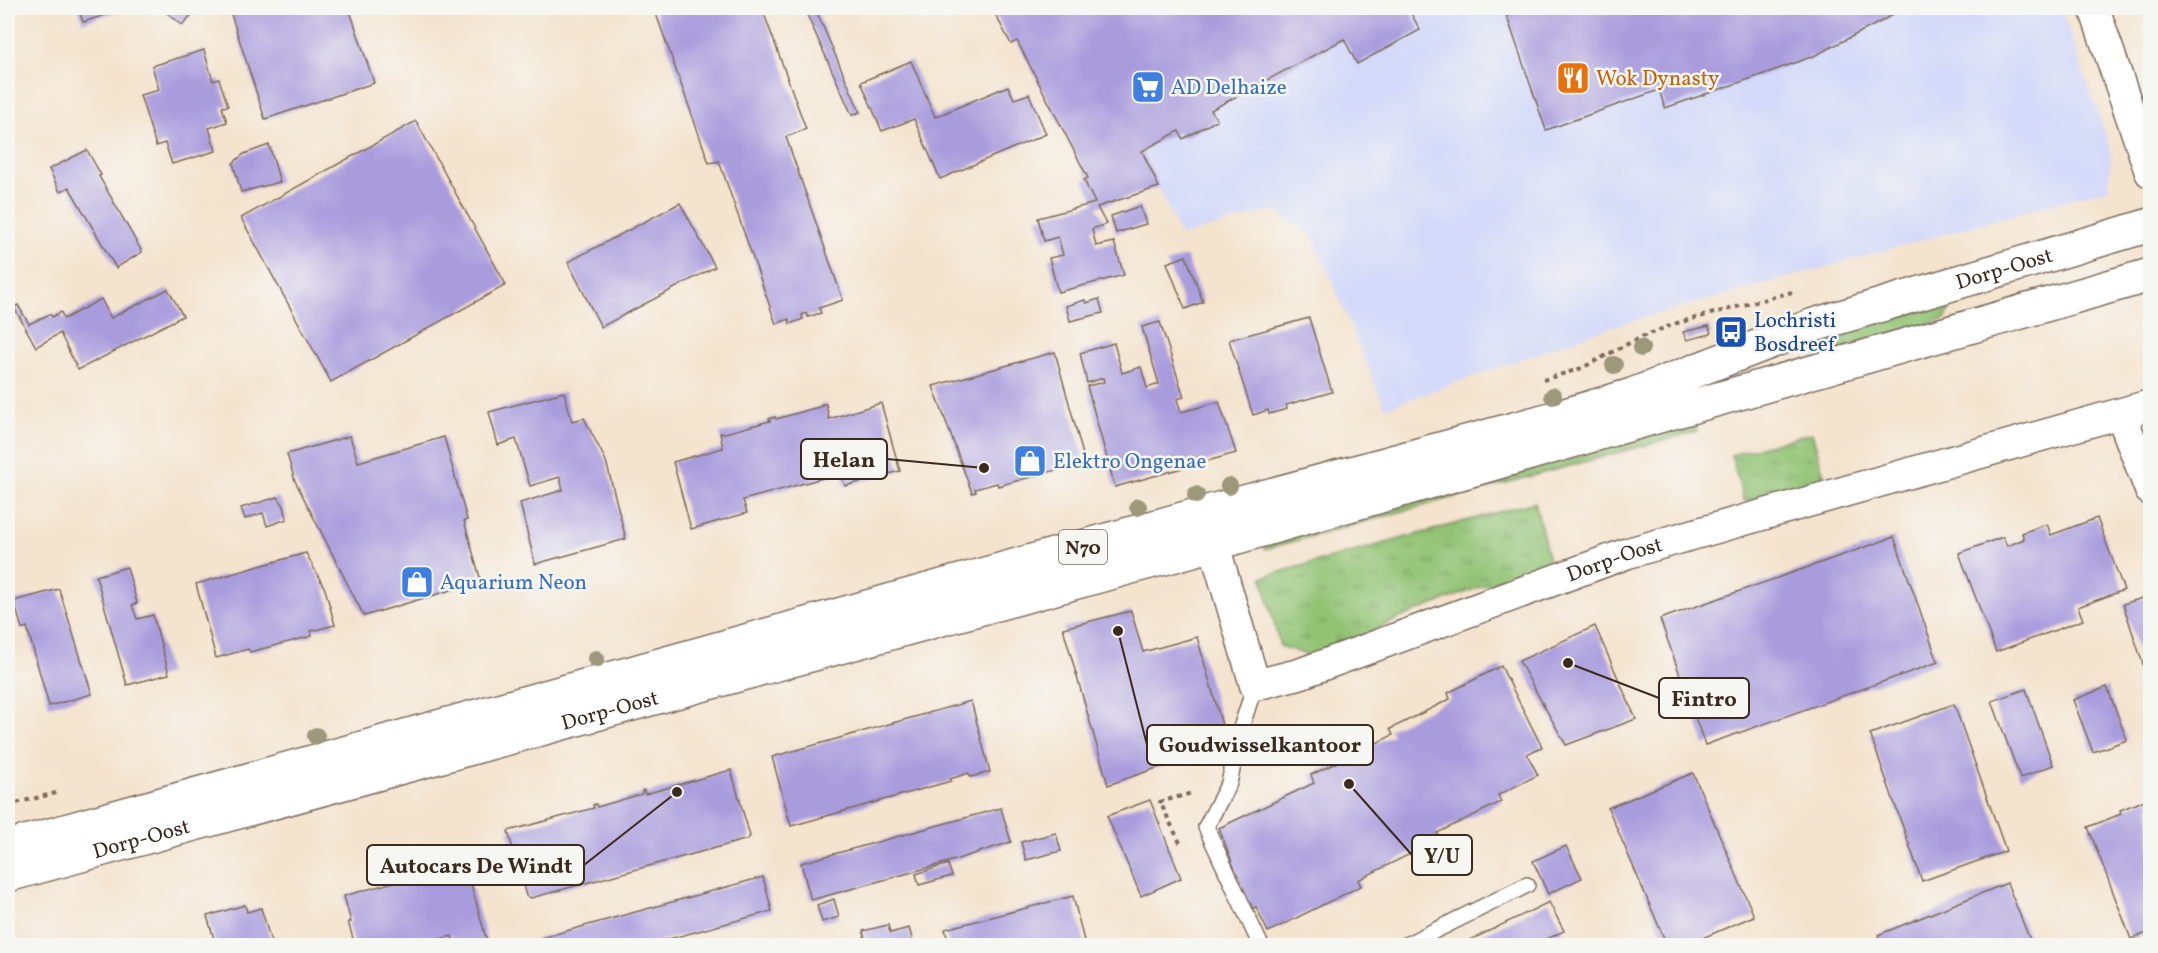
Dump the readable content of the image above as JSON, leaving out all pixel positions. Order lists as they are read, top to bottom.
{
  "streets": {
    "main road": ["Dorp-Oost", "N70"]
  },
  "places": {
    "restaurant": ["Wok Dynasty"],
    "supermarket": ["AD Delhaize"],
    "bus stop": ["Lochristi Bosdreef"],
    "shop": ["Elektro Ongenae", "Aquarium Neon"],
    "other": [
      "Helan",
      "Goudwisselkantoor",
      "Fintro",
      "Y/U",
      "Autocars De Windt"
    ]
  }
}
